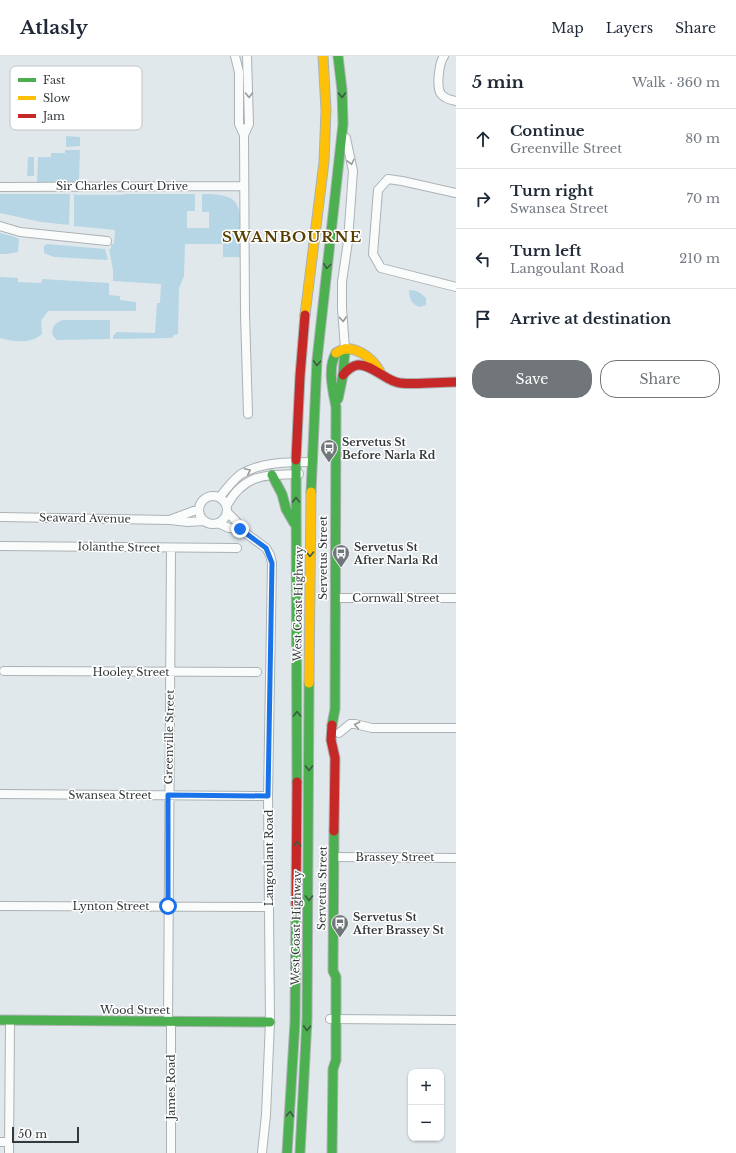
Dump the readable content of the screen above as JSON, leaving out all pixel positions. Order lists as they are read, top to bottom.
{
  "streets": {
    "main road": ["Servetus Street", "West Coast Highway", "Wood Street"],
    "street": [
      "Sir Charles Court Drive",
      "Seaward Avenue",
      "Iolanthe Street",
      "Cornwall Street",
      "Hooley Street",
      "Greenville Street",
      "Swansea Street",
      "Brassey Street",
      "Langoulant Road",
      "Lynton Street",
      "James Road"
    ]
  },
  "crossings": [
    ["Seaward Avenue", "Langoulant Road"],
    ["Iolanthe Street", "Greenville Street"],
    ["Servetus Street", "Cornwall Street"],
    ["Servetus Street", "West Coast Highway"],
    ["Servetus Street", "Brassey Street"],
    ["Hooley Street", "Greenville Street"],
    ["Greenville Street", "Swansea Street"],
    ["Greenville Street", "Lynton Street"],
    ["Greenville Street", "Wood Street"],
    ["Greenville Street", "James Road"],
    ["Swansea Street", "Langoulant Road"],
    ["Langoulant Road", "Lynton Street"],
    ["Langoulant Road", "Wood Street"],
    ["Wood Street", "James Road"]
  ],
  "districts": ["SWANBOURNE"],
  "places": {
    "bus stop": ["Servetus St Before Narla Rd", "Servetus St After Narla Rd", "Servetus St After Brassey St"]
  },
  "legend": ["Fast", "Slow", "Jam"],
  "scale_bar": "50 m",
  "page": {
    "header": "Atlasly",
    "nav": ["Map", "Layers", "Share"],
    "heading": ["5 min", "Walk · 360 m"],
    "list": [
      ["Continue", "Greenville Street", "80 m"],
      ["Turn right", "Swansea Street", "70 m"],
      ["Turn left", "Langoulant Road", "210 m"],
      "Arrive at destination"
    ],
    "buttons": ["Save", "Share"],
    "map_buttons": ["+", "−"],
    "scale": "50 m"
  }
}
